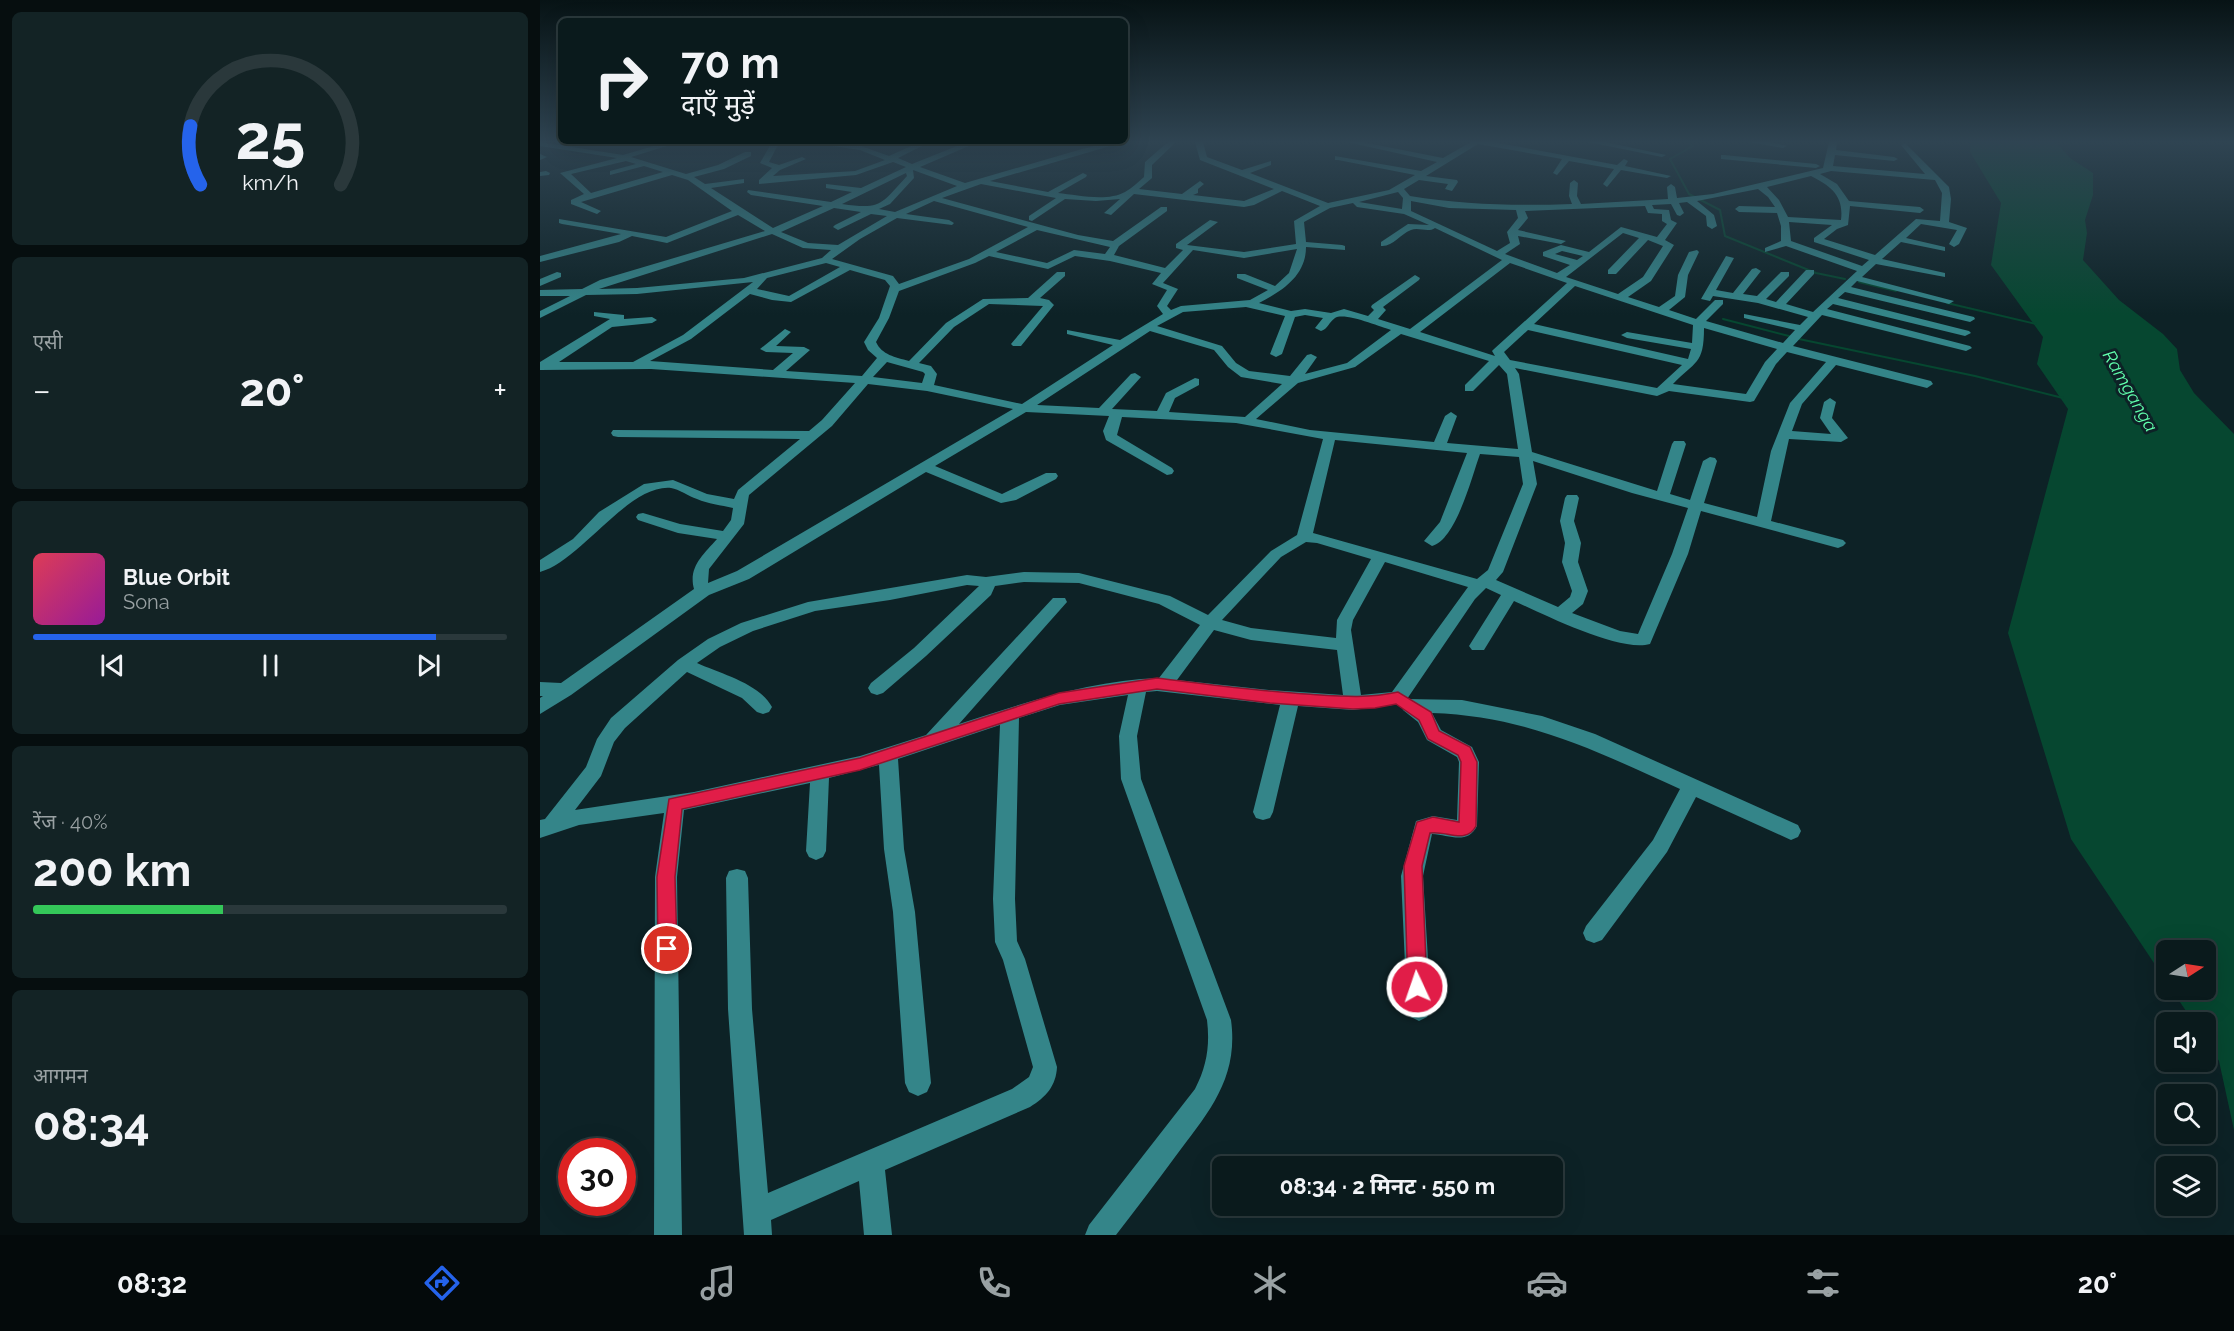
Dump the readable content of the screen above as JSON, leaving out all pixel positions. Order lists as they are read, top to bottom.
{
  "water": ["Ramganga"],
  "north": "right",
  "page": {
    "turn": ["70 m", "दाएँ मुड़ें"],
    "tile": [
      "एसी",
      ["रेंज · 40%", "200 km"],
      ["आगमन", "08:34"]
    ],
    "heat": ["−", "20°", "+"],
    "song": ["Blue Orbit", "Sona"],
    "limit": "30",
    "trip": "08:34 · 2 मिनट · 550 m",
    "tabs": ["08:32", "20°"],
    "gauge": ["25", "km/h"]
  }
}
